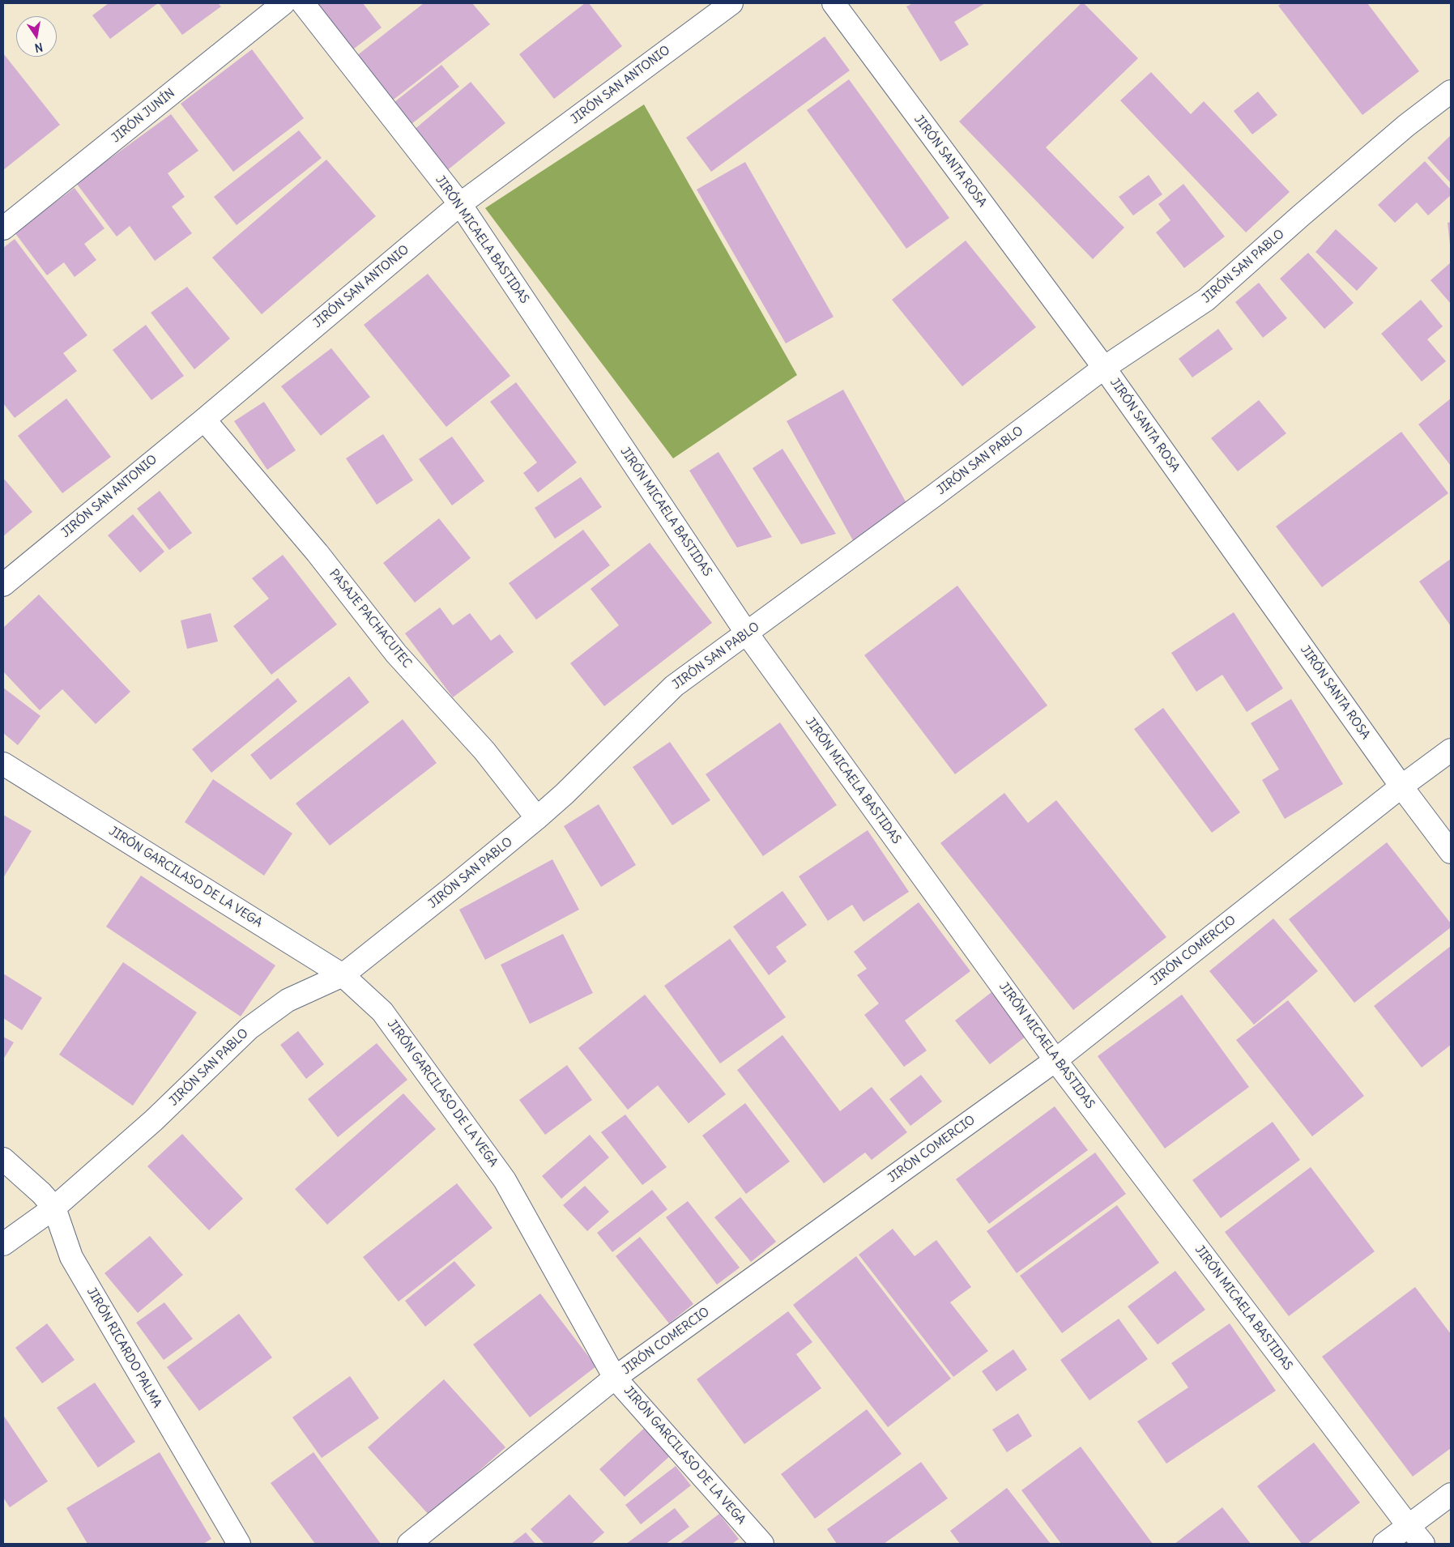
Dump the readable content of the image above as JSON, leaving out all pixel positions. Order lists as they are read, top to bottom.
{
  "streets": {
    "street": [
      "JIRÓN SAN ANTONIO",
      "JIRÓN JUNÍN",
      "JIRÓN SANTA ROSA",
      "JIRÓN MICAELA BASTIDAS",
      "JIRÓN SAN PABLO",
      "PASAJE PACHACUTEC",
      "JIRÓN GARCILASO DE LA VEGA",
      "JIRÓN COMERCIO",
      "JIRÓN RICARDO PALMA"
    ]
  },
  "crossings": [
    ["JIRÓN SAN ANTONIO", "JIRÓN MICAELA BASTIDAS"],
    ["JIRÓN SAN ANTONIO", "PASAJE PACHACUTEC"],
    ["JIRÓN SANTA ROSA", "JIRÓN SAN PABLO"],
    ["JIRÓN SANTA ROSA", "JIRÓN COMERCIO"],
    ["JIRÓN MICAELA BASTIDAS", "JIRÓN SAN PABLO"],
    ["JIRÓN MICAELA BASTIDAS", "JIRÓN COMERCIO"],
    ["JIRÓN SAN PABLO", "PASAJE PACHACUTEC"],
    ["JIRÓN SAN PABLO", "JIRÓN GARCILASO DE LA VEGA"],
    ["JIRÓN SAN PABLO", "JIRÓN RICARDO PALMA"],
    ["JIRÓN GARCILASO DE LA VEGA", "JIRÓN COMERCIO"]
  ],
  "north": "bottom"
}
